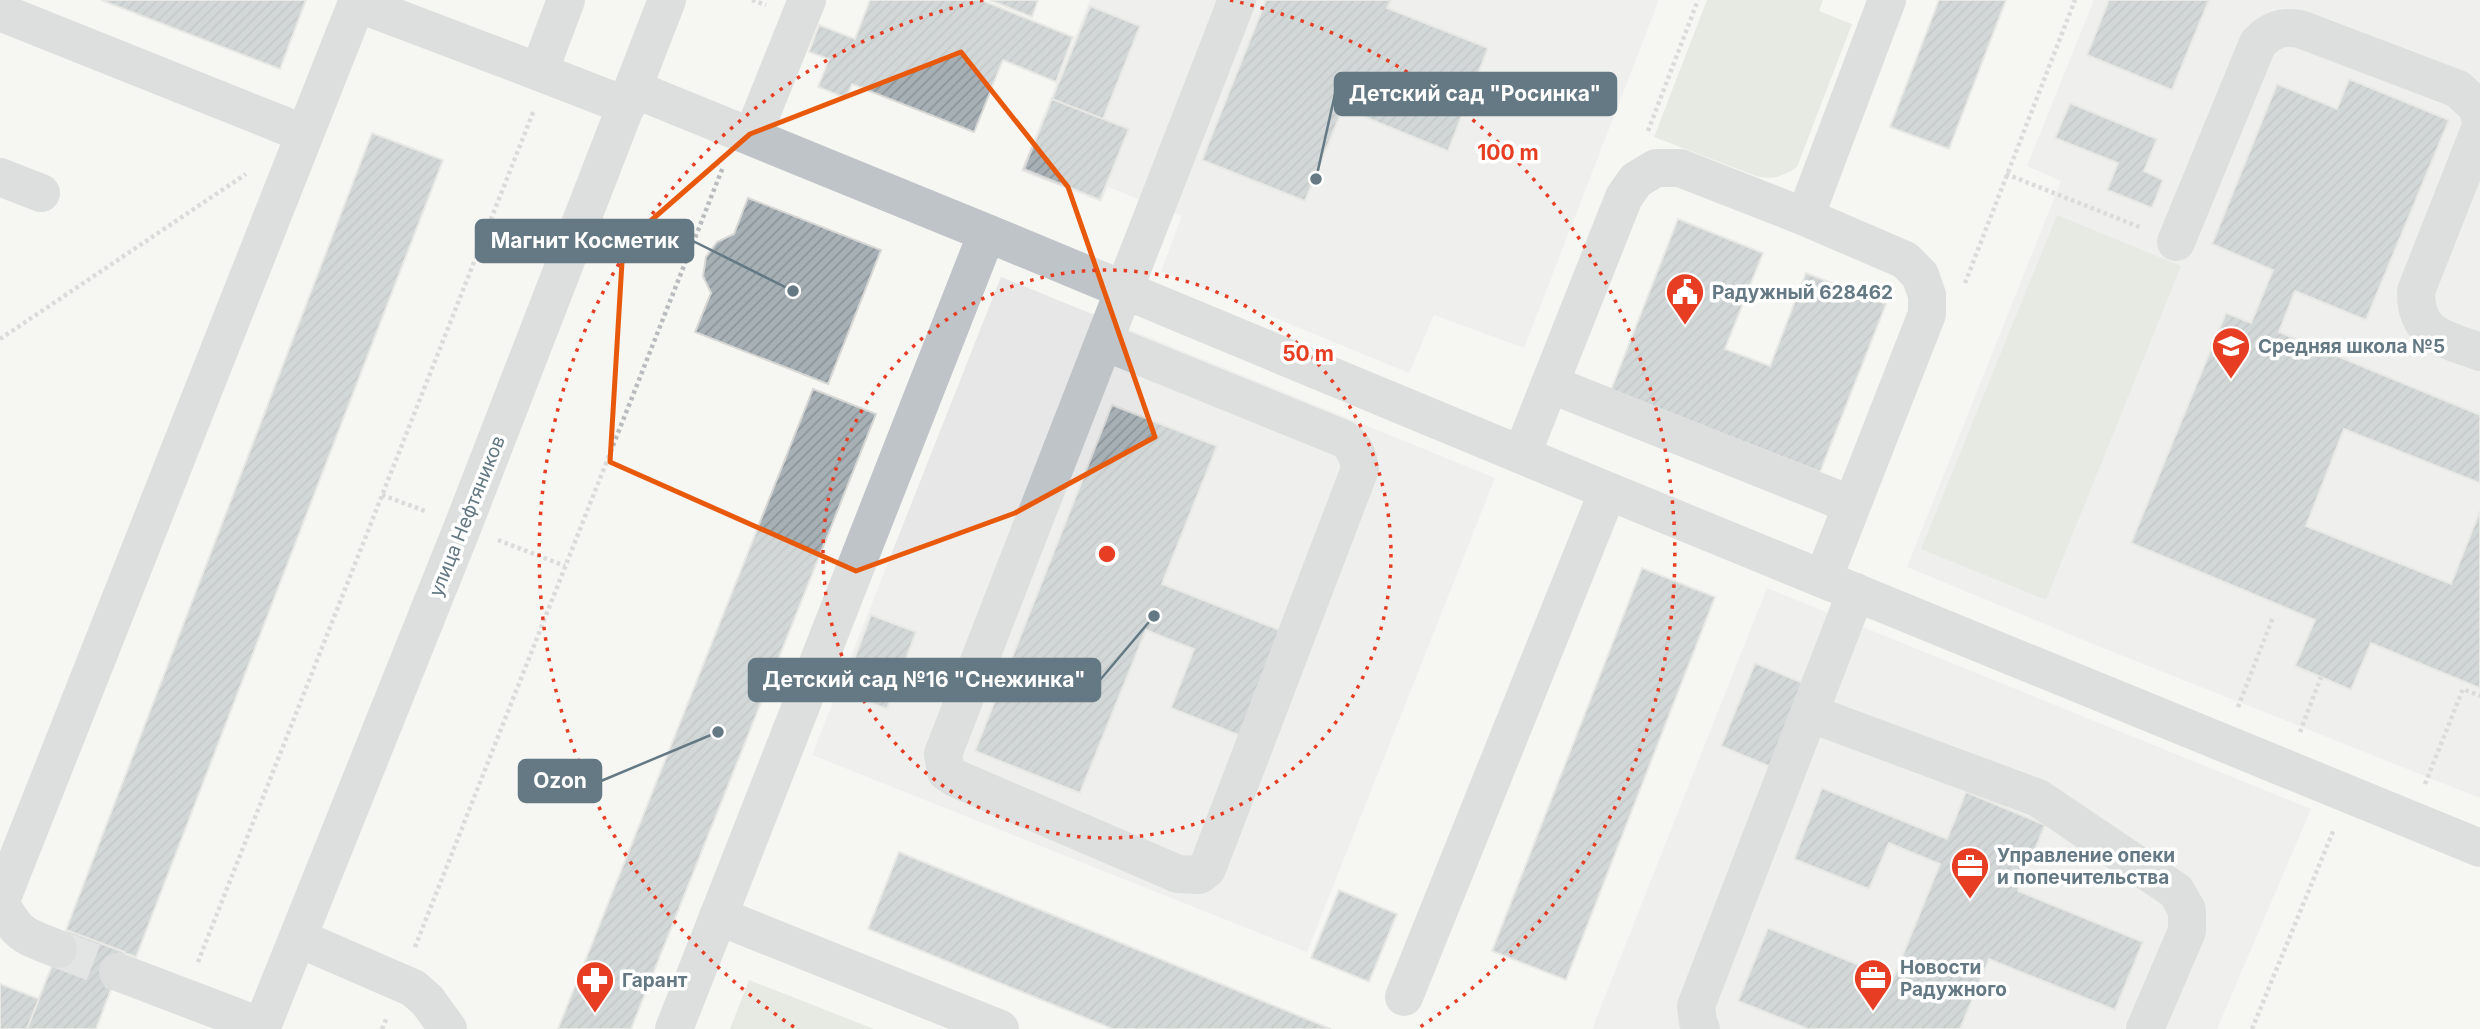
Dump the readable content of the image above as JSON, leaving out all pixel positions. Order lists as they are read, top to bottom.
{
  "streets": {
    "street": ["улица Нефтяников"]
  },
  "places": {
    "other": [
      "Детский сад \"Росинка\"",
      "Магнит Косметик",
      "Детский сад №16 \"Снежинка\"",
      "Ozon"
    ],
    "public building": ["Радужный 628462"],
    "school or university": ["Средняя школа №5"],
    "office": ["Управление опеки и попечительства", "Новости Радужного"],
    "pharmacy": ["Гарант"]
  },
  "rings": ["100 m", "50 m"]
}
